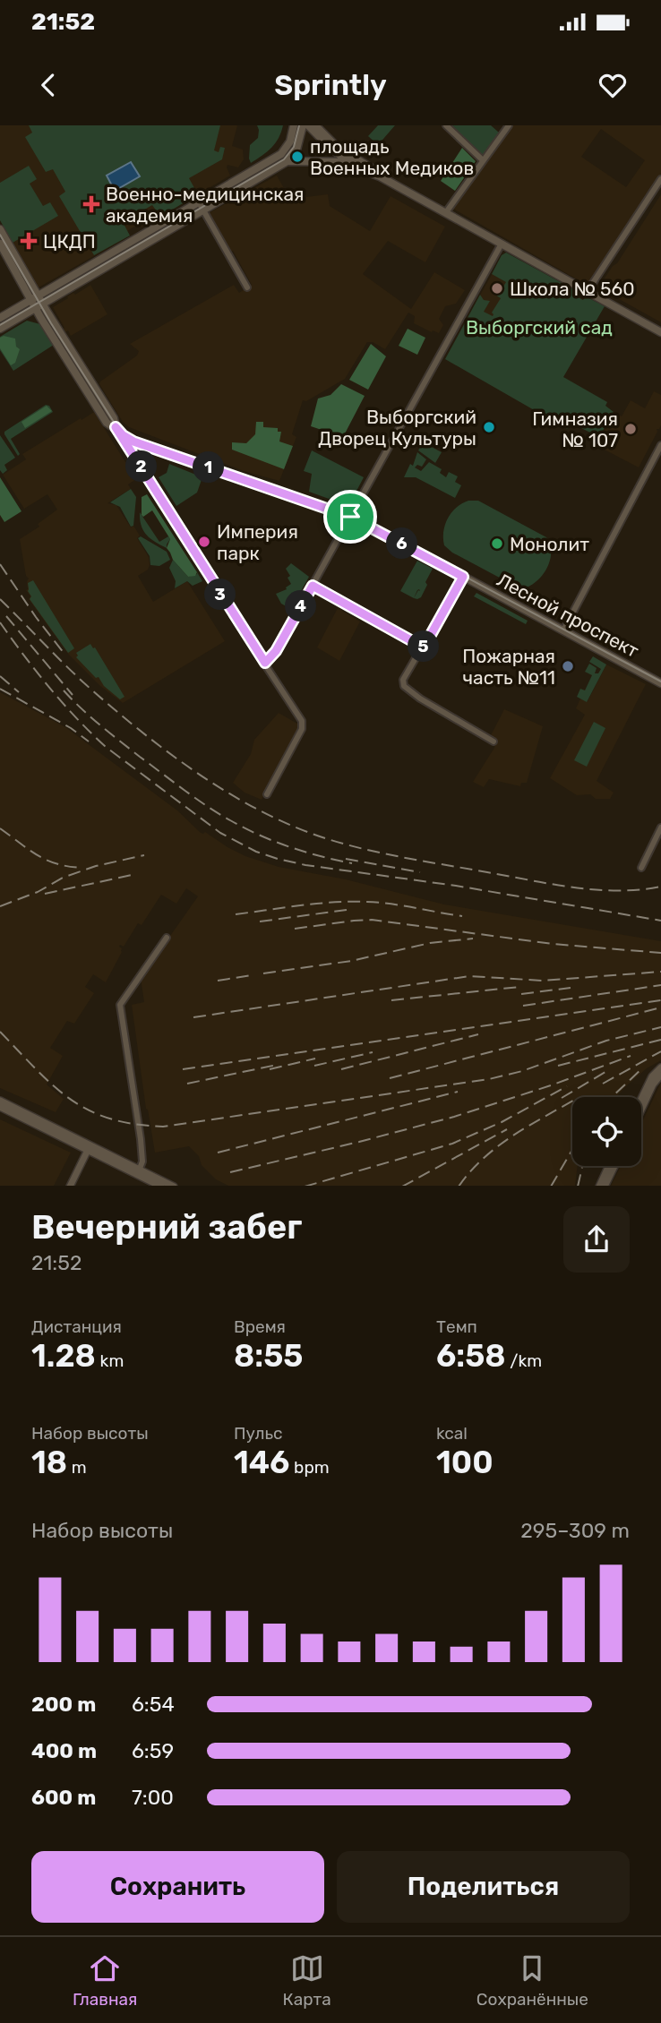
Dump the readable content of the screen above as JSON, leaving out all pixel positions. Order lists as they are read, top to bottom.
{
  "streets": {
    "main road": ["Лесной проспект"]
  },
  "parks": ["Выборгский сад"],
  "places": {
    "other": [
      "площадь Военных Медиков",
      "Школа № 560",
      "Выборгский Дворец Культуры",
      "Гимназия № 107",
      "Империя парк",
      "Монолит",
      "Пожарная часть №11"
    ],
    "health": ["Военно-медицинская академия", "ЦКДП"]
  },
  "page": {
    "status": "21:52",
    "header": "Sprintly",
    "pins": [
      "2",
      "1",
      "6",
      "3",
      "4",
      "5"
    ],
    "heading": ["Вечерний забег", "21:52"],
    "stats": [
      ["Дистанция", "1.28 km"],
      ["Время", "8:55"],
      ["Темп", "6:58 /km"],
      ["Набор высоты", "18 m"],
      ["Пульс", "146 bpm"],
      ["kcal", "100"]
    ],
    "chart": ["Набор высоты", "295–309 m"],
    "list": [
      {
        "name": "200 m",
        "note": "6:54"
      },
      {
        "name": "400 m",
        "note": "6:59"
      },
      {
        "name": "600 m",
        "note": "7:00"
      }
    ],
    "buttons": ["Сохранить", "Поделиться"],
    "tabs": ["Главная", "Карта", "Сохранённые"]
  }
}
